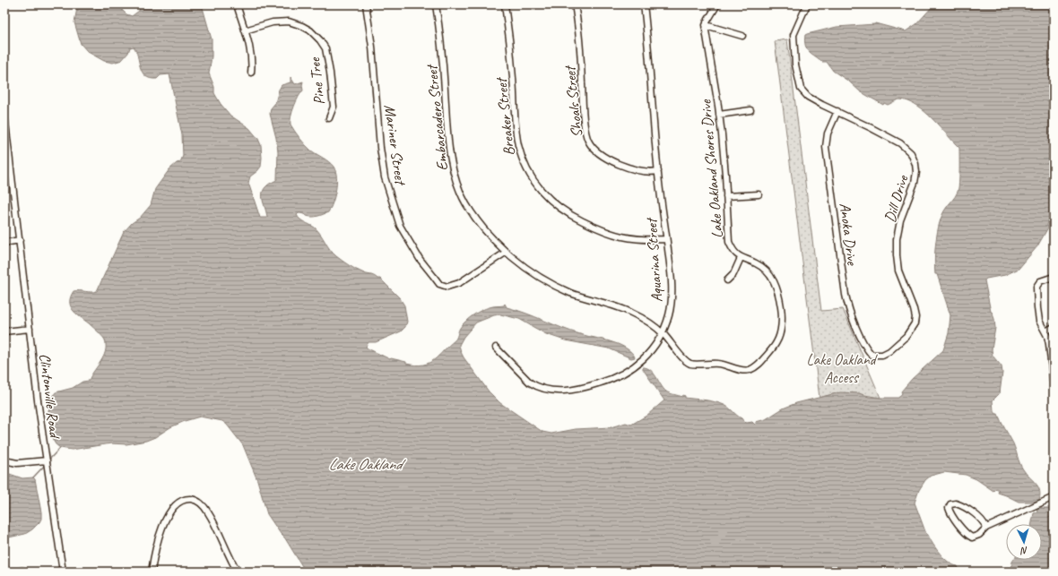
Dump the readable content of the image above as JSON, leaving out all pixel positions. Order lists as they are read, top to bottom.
{
  "streets": {
    "street": [
      "Pine Tree",
      "Shoals Street",
      "Breaker Street",
      "Embarcadero Street",
      "Mariner Street",
      "Lake Oakland Shores Drive",
      "Dill Drive",
      "Anoka Drive",
      "Aquarina Street",
      "Clintonville Road"
    ]
  },
  "crossings": [
    ["Shoals Street", "Aquarina Street"],
    ["Breaker Street", "Aquarina Street"],
    ["Embarcadero Street", "Mariner Street"],
    ["Embarcadero Street", "Aquarina Street"],
    ["Dill Drive", "Anoka Drive"]
  ],
  "water": ["Lake Oakland"],
  "parks": ["Lake Oakland Access"],
  "north": "bottom"
}
